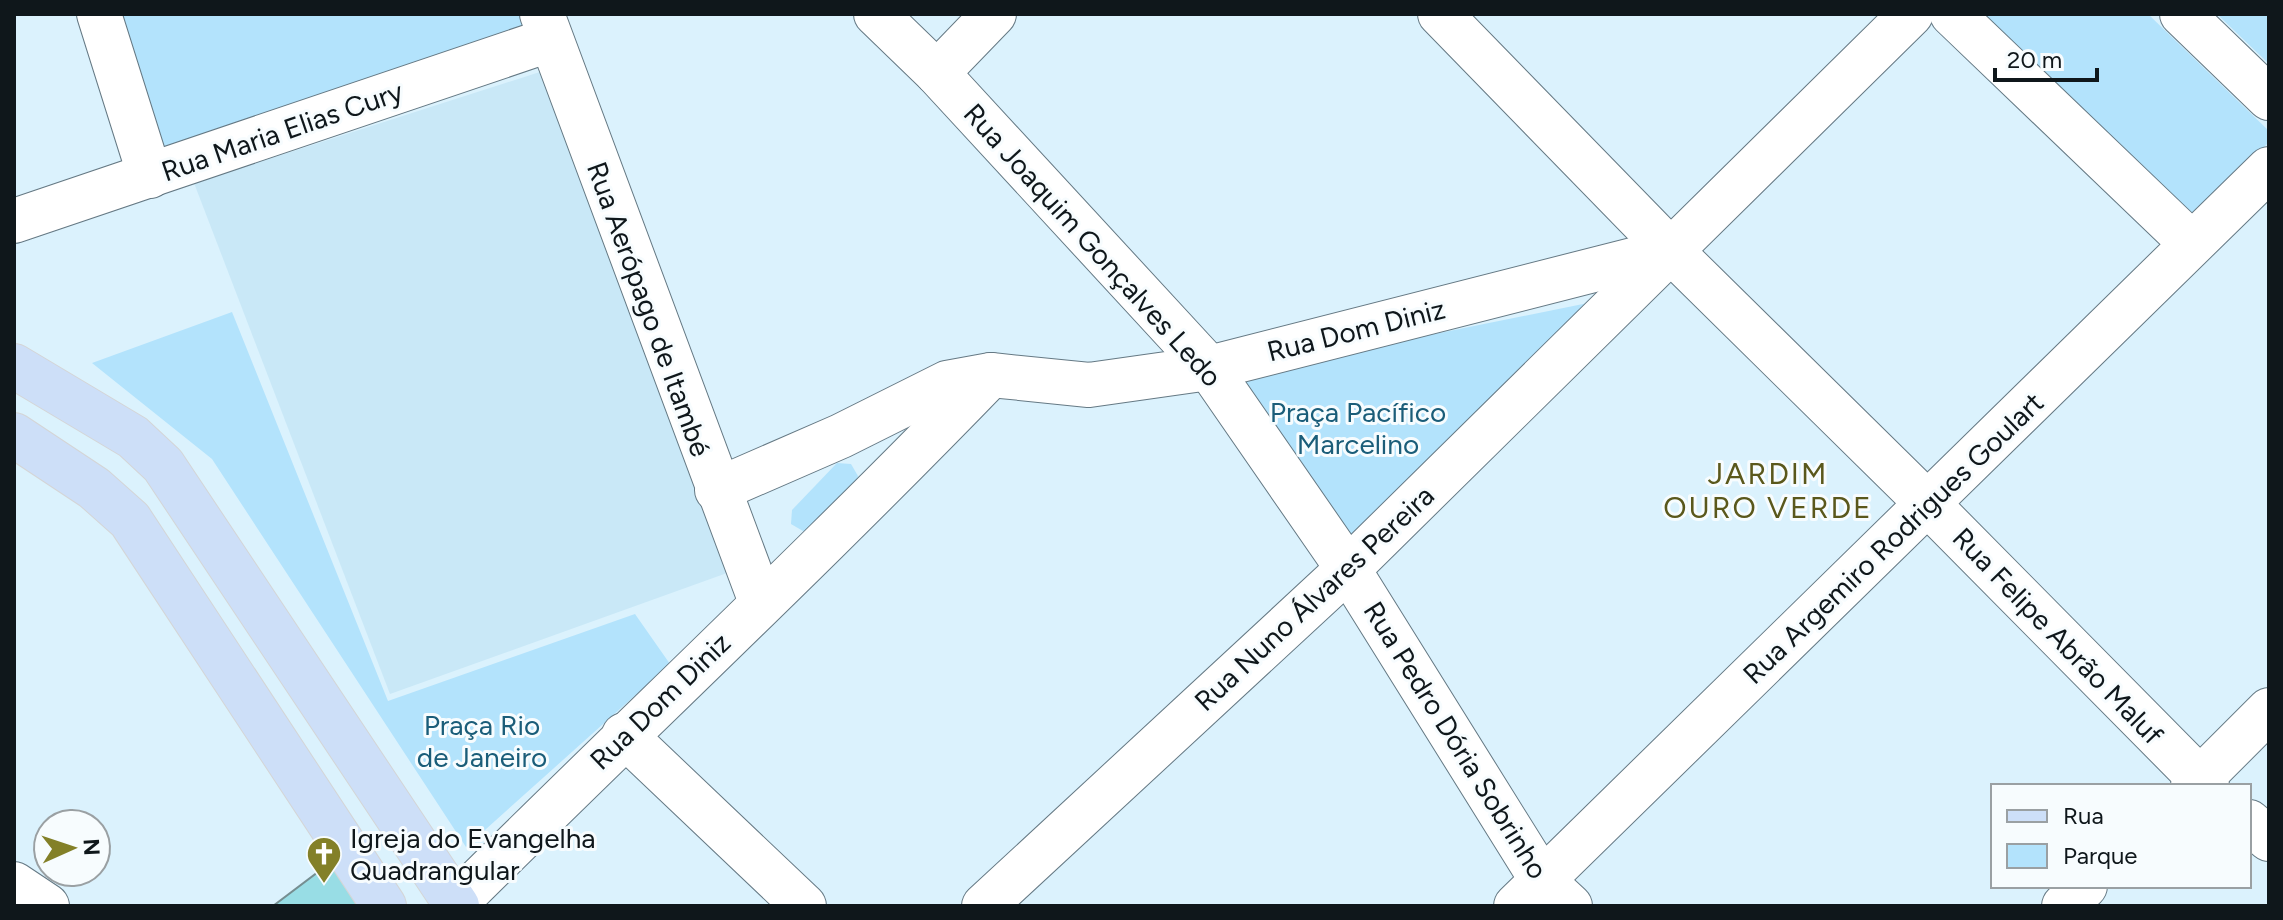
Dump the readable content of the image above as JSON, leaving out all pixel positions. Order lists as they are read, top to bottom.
{
  "streets": {
    "street": [
      "Rua Maria Elias Cury",
      "Rua Joaquim Gonçalves Ledo",
      "Rua Aerópago de Itambé",
      "Rua Dom Diniz",
      "Rua Argemiro Rodrigues Goulart",
      "Rua Nuno Álvares Pereira",
      "Rua Felipe Abrão Maluf",
      "Rua Pedro Dória Sobrinho"
    ]
  },
  "crossings": [
    ["Rua Maria Elias Cury", "Rua Aerópago de Itambé"],
    ["Rua Joaquim Gonçalves Ledo", "Rua Dom Diniz"],
    ["Rua Joaquim Gonçalves Ledo", "Rua Nuno Álvares Pereira"],
    ["Rua Joaquim Gonçalves Ledo", "Rua Pedro Dória Sobrinho"],
    ["Rua Aerópago de Itambé", "Rua Dom Diniz"],
    ["Rua Dom Diniz", "Rua Nuno Álvares Pereira"],
    ["Rua Dom Diniz", "Rua Felipe Abrão Maluf"],
    ["Rua Argemiro Rodrigues Goulart", "Rua Felipe Abrão Maluf"],
    ["Rua Argemiro Rodrigues Goulart", "Rua Pedro Dória Sobrinho"],
    ["Rua Nuno Álvares Pereira", "Rua Felipe Abrão Maluf"],
    ["Rua Nuno Álvares Pereira", "Rua Pedro Dória Sobrinho"]
  ],
  "districts": ["JARDIM OURO VERDE"],
  "parks": ["Praça Pacífico Marcelino", "Praça Rio de Janeiro"],
  "places": {
    "church": ["Igreja do Evangelha Quadrangular"]
  },
  "legend": ["Rua", "Parque"],
  "scale_bar": "20 m",
  "north": "right"
}
